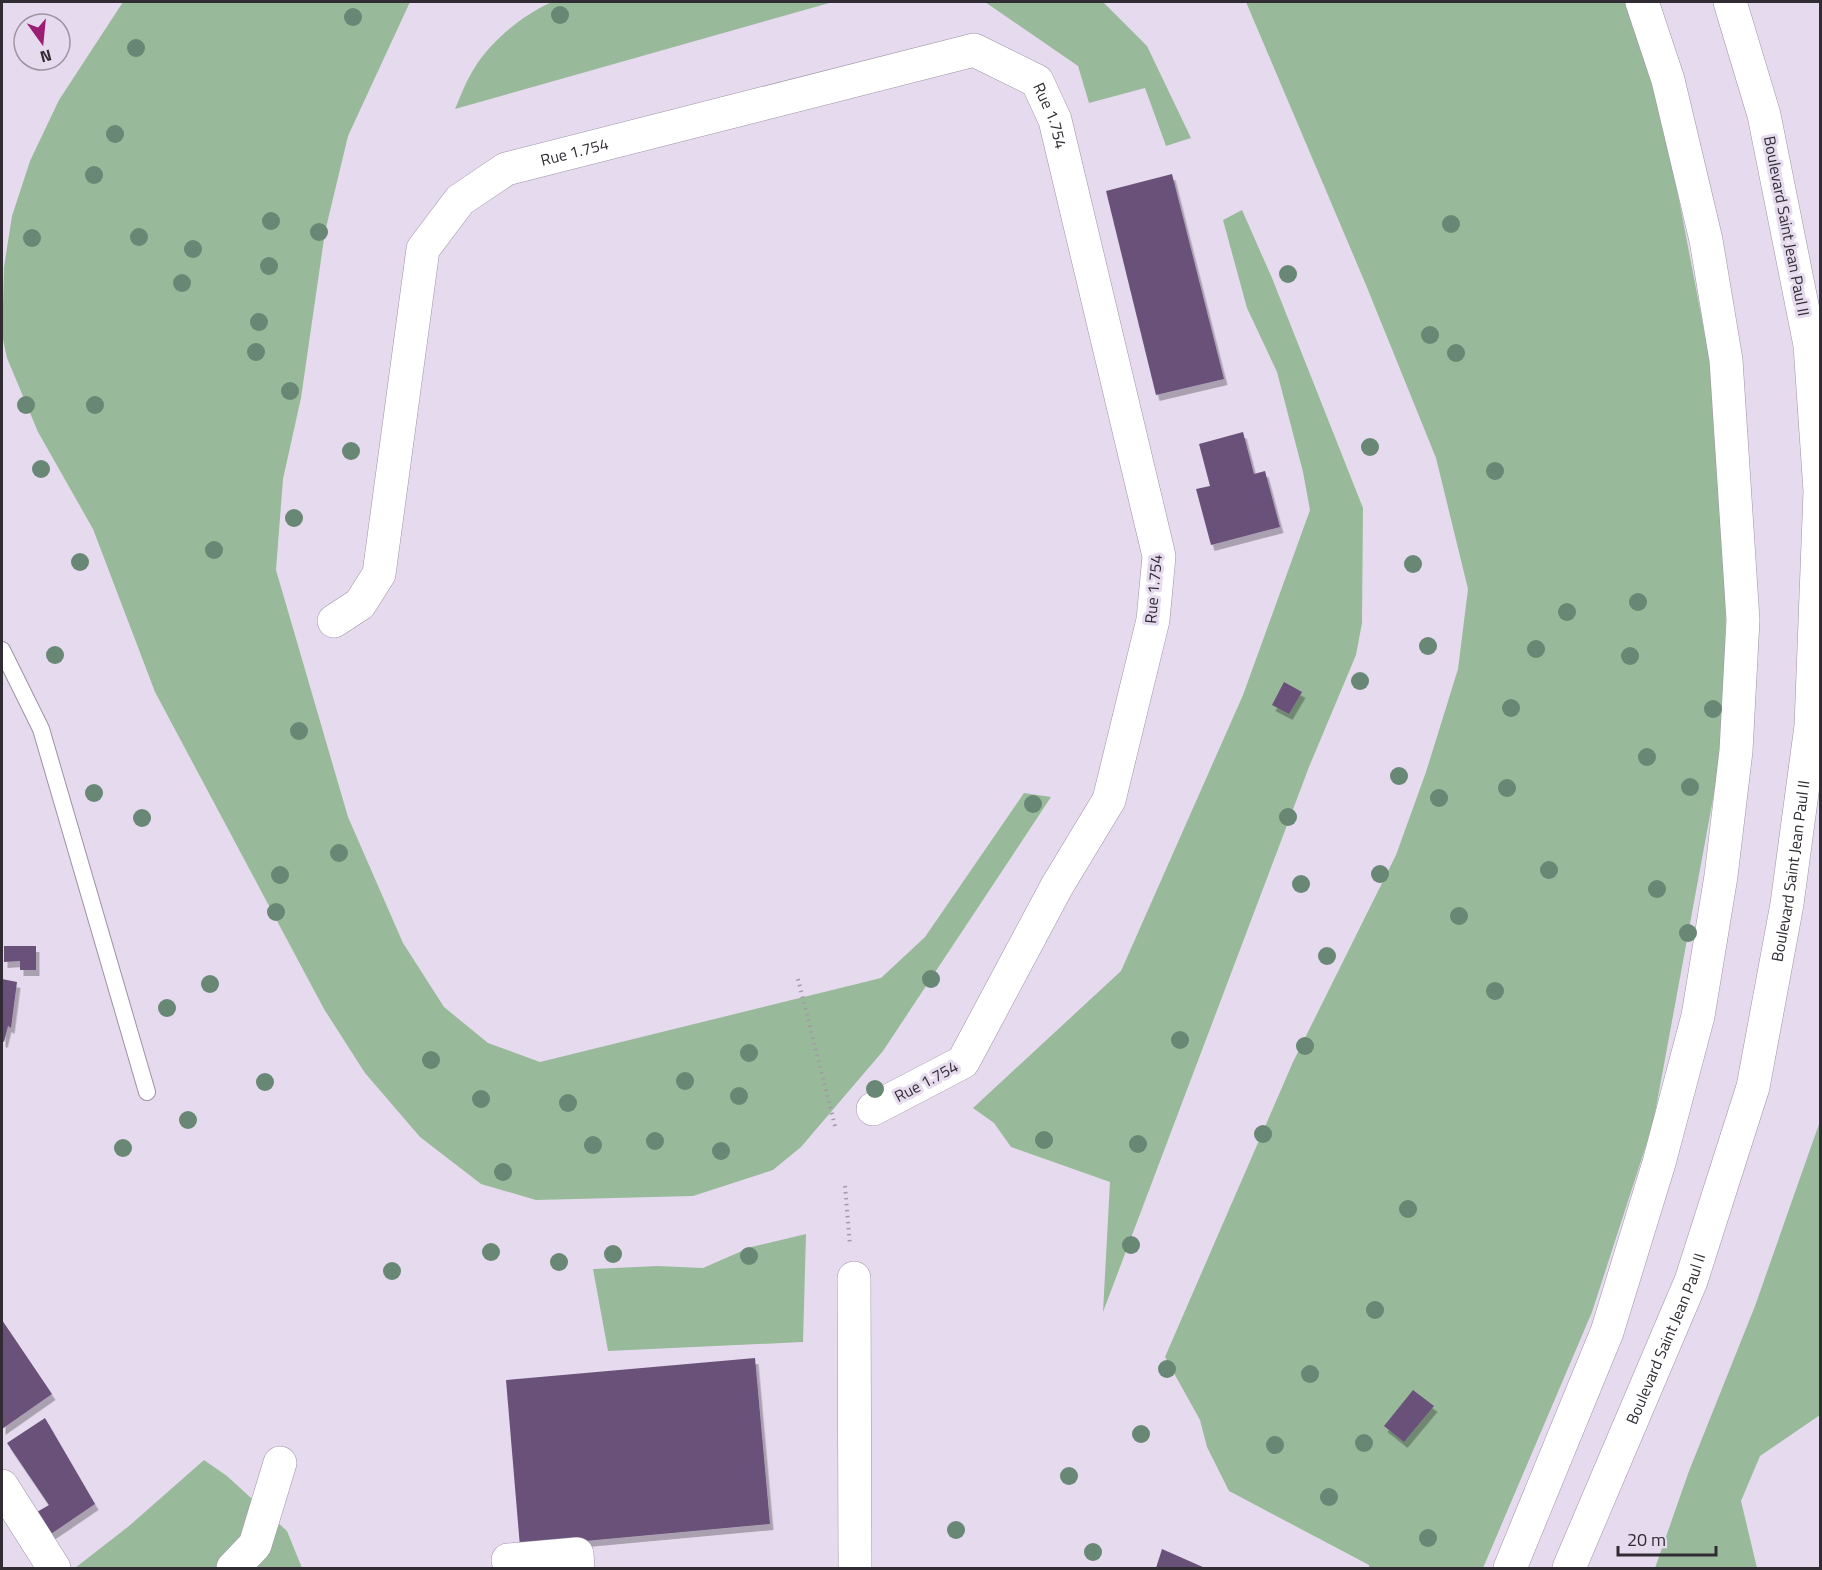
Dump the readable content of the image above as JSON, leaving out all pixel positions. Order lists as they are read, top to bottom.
{
  "streets": {
    "main road": ["Rue 1.754", "Boulevard Saint Jean Paul II"]
  },
  "scale_bar": "20 m",
  "north": "bottom"
}
